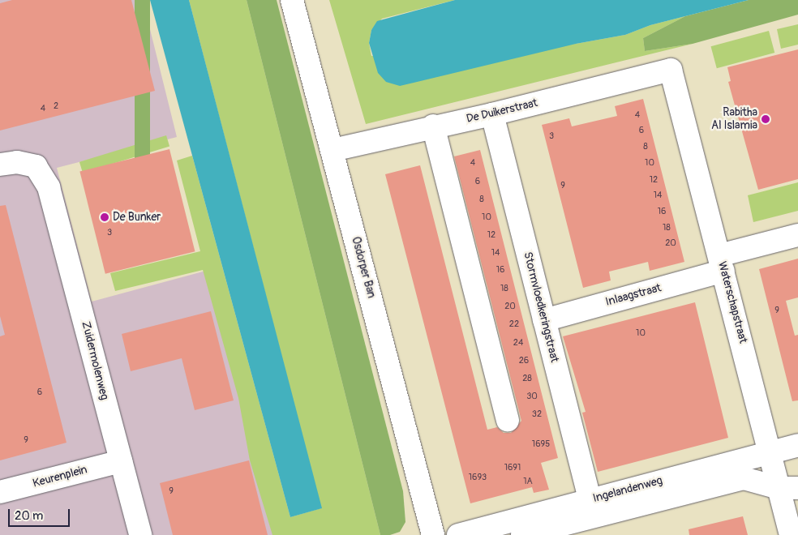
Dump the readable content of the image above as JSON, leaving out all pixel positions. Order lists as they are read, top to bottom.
{
  "streets": {
    "street": [
      "De Duikerstraat",
      "Osdorper Ban",
      "Inlaagstraat",
      "Waterschapstraat",
      "Stormvloedkeringstraat",
      "Zuidermolenweg",
      "Keurenplein",
      "Ingelandenweg"
    ]
  },
  "crossings": [
    ["De Duikerstraat", "Osdorper Ban"],
    ["De Duikerstraat", "Waterschapstraat"],
    ["De Duikerstraat", "Stormvloedkeringstraat"],
    ["Inlaagstraat", "Waterschapstraat"],
    ["Inlaagstraat", "Stormvloedkeringstraat"],
    ["Waterschapstraat", "Ingelandenweg"],
    ["Stormvloedkeringstraat", "Ingelandenweg"],
    ["Zuidermolenweg", "Keurenplein"]
  ],
  "places": ["Rabitha Al Islamia", "De Bunker"],
  "house_numbers": [
    "2",
    "4",
    "4",
    "6",
    "3",
    "8",
    "4",
    "10",
    "12",
    "6",
    "9",
    "14",
    "8",
    "16",
    "10",
    "18",
    "3",
    "12",
    "20",
    "14",
    "16",
    "18",
    "20",
    "9",
    "22",
    "10",
    "24",
    "26",
    "28",
    "6",
    "30",
    "32",
    "9",
    "1695",
    "1691",
    "1693",
    "1A",
    "9"
  ],
  "scale_bar": "20 m"
}
